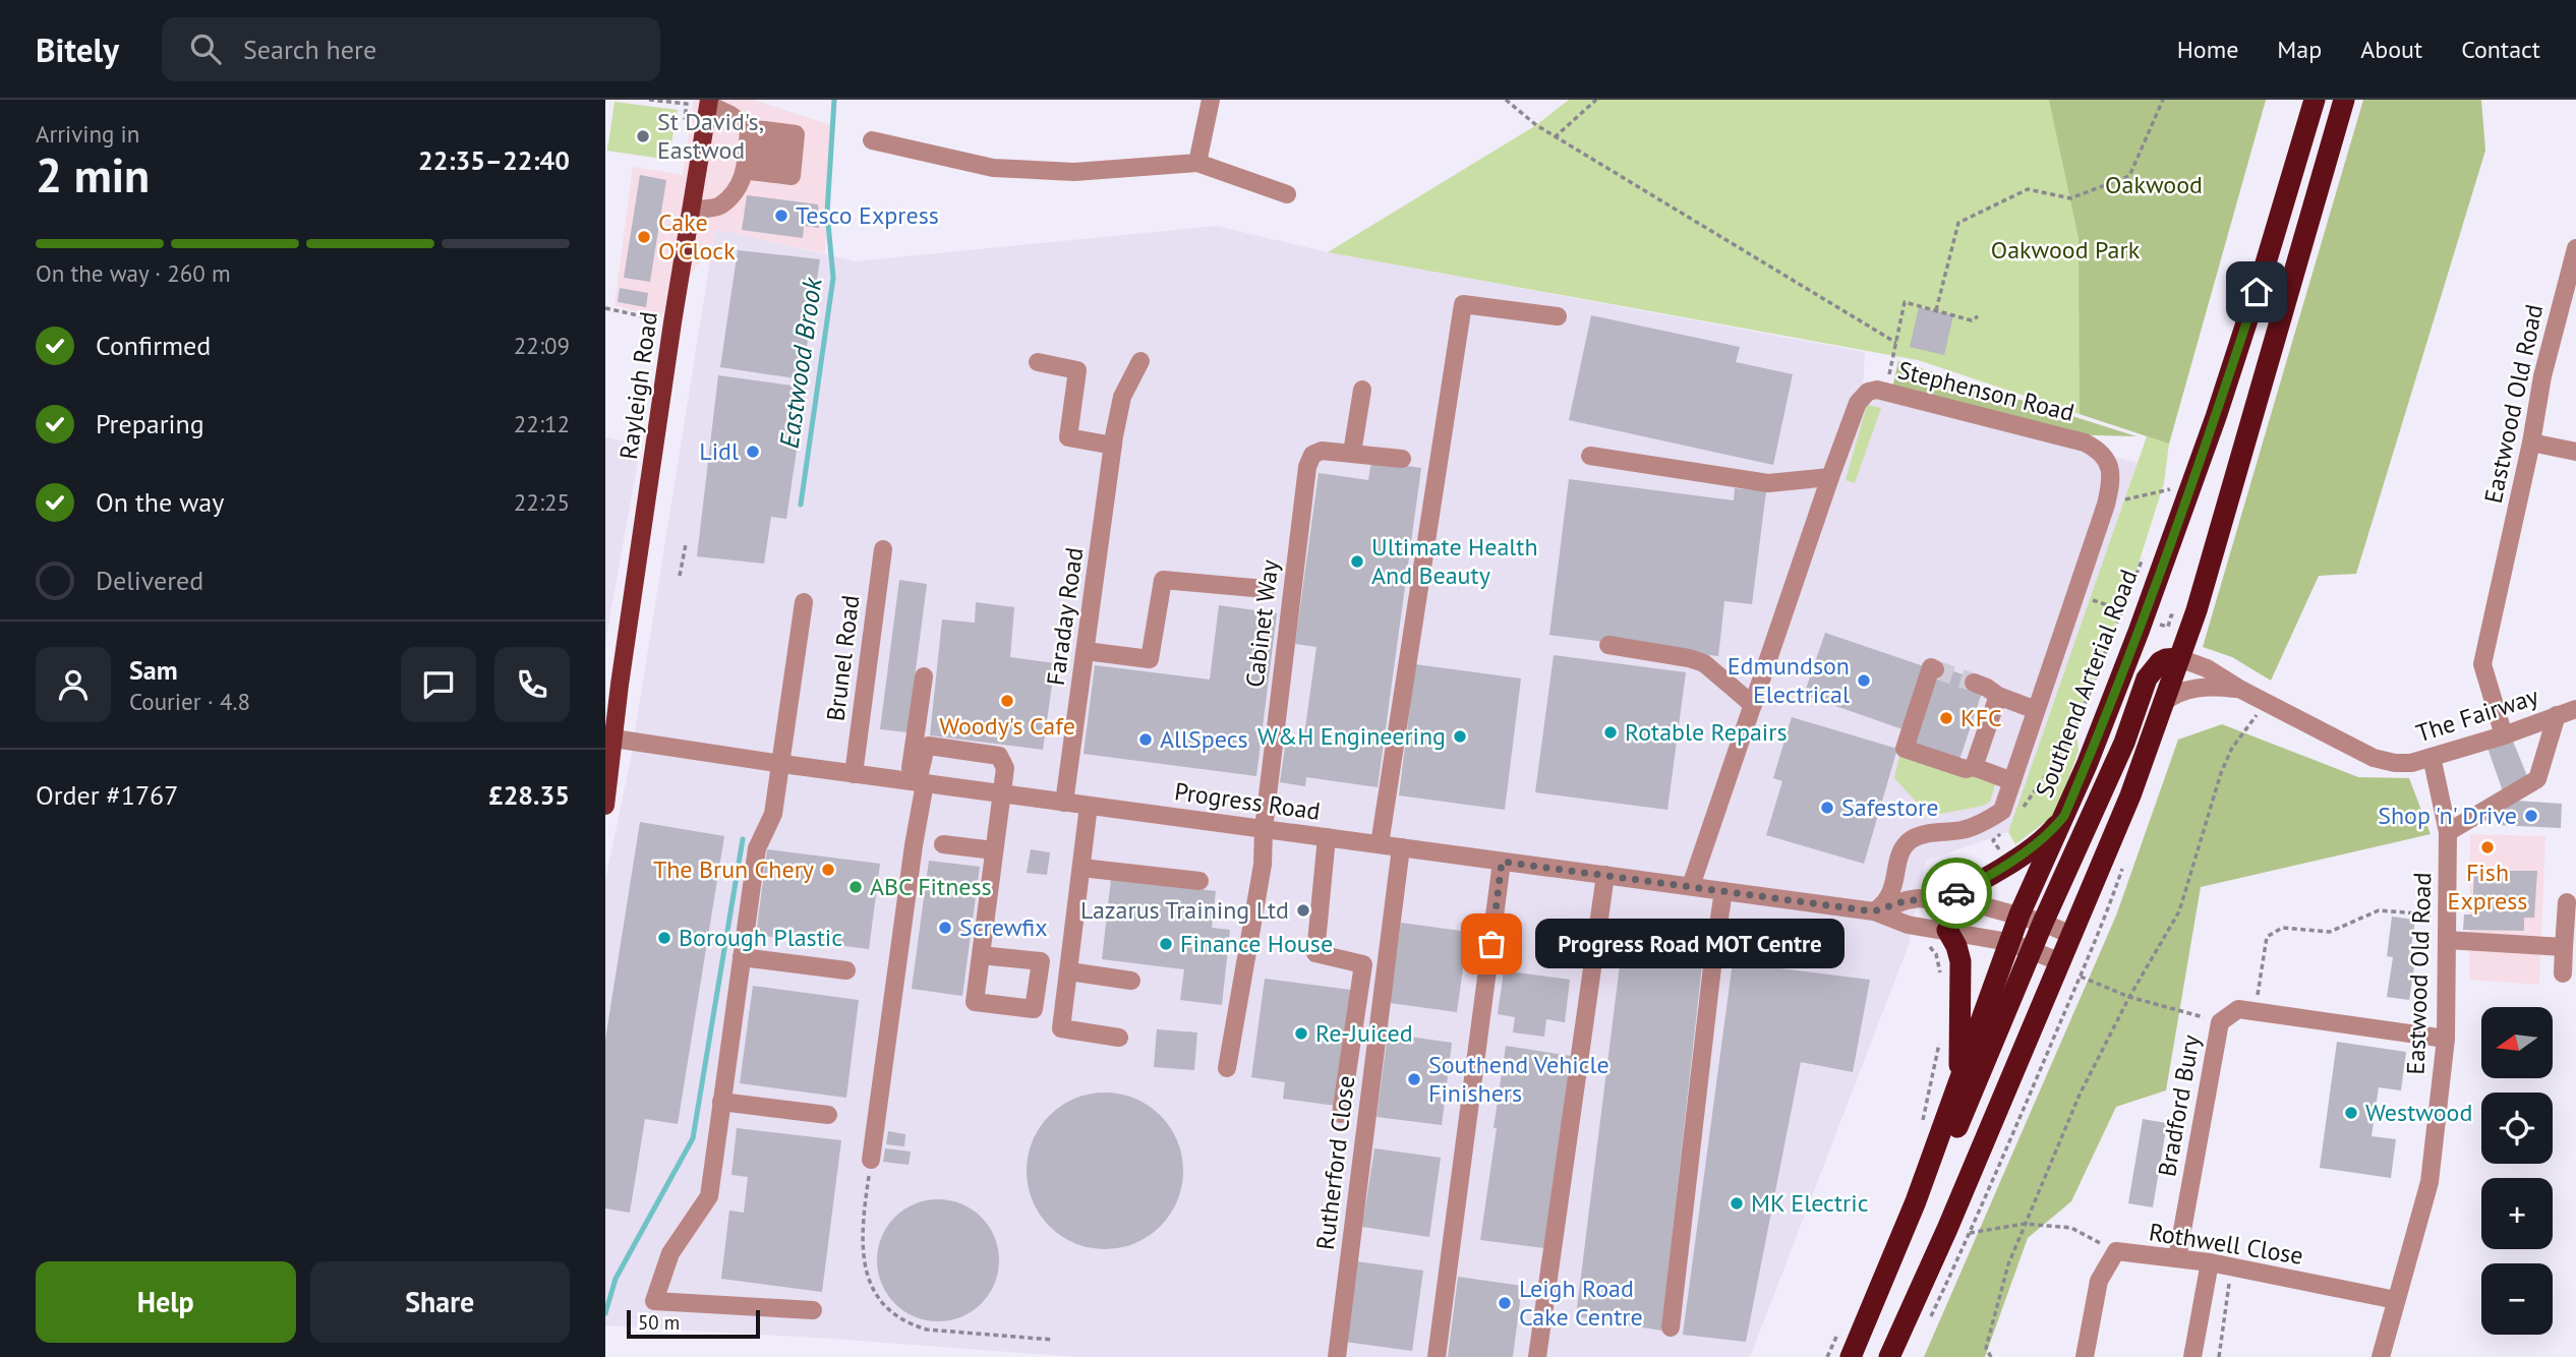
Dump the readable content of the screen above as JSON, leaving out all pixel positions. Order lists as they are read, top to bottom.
{
  "streets": {
    "highway": ["Southend Arterial Road"],
    "main road": ["Rayleigh Road"],
    "street": [
      "Stephenson Road",
      "Eastwood Old Road",
      "Faraday Road",
      "Cabinet Way",
      "Brunel Road",
      "The Fairway",
      "Progress Road",
      "Bradford Bury",
      "Rutherford Close",
      "Rothwell Close"
    ]
  },
  "crossings": [
    ["Rayleigh Road", "Progress Road"],
    ["Stephenson Road", "Progress Road"],
    ["Eastwood Old Road", "The Fairway"],
    ["Eastwood Old Road", "Bradford Bury"],
    ["Eastwood Old Road", "Rothwell Close"],
    ["Faraday Road", "Progress Road"],
    ["Cabinet Way", "Progress Road"],
    ["Brunel Road", "Progress Road"],
    ["Southend Arterial Road", "Progress Road"],
    ["Progress Road", "Rutherford Close"],
    ["Bradford Bury", "Rothwell Close"]
  ],
  "water": ["Eastwood Brook"],
  "parks": ["Oakwood", "Oakwood Park"],
  "places": [
    "St David's, Eastwod",
    "Tesco Express",
    "Cake O'Clock",
    "Lidl",
    "Ultimate Health And Beauty",
    "Edmundson Electrical",
    "Woody's Cafe",
    "KFC",
    "Rotable Repairs",
    "W&H Engineering",
    "AllSpecs",
    "Safestore",
    "Shop 'n' Drive",
    "Fish Express",
    "The Brun Chery",
    "ABC Fitness",
    "Lazarus Training Ltd",
    "Screwfix",
    "Borough Plastic",
    "Finance House",
    "Progress Road MOT Centre",
    "Re-Juiced",
    "Southend Vehicle Finishers",
    "Westwood",
    "MK Electric",
    "Leigh Road Cake Centre"
  ],
  "scale_bar": "50 m",
  "north": "left",
  "page": {
    "header": "Bitely",
    "search": "Search here",
    "nav": [
      "Home",
      "Map",
      "About",
      "Contact"
    ],
    "heading": ["2 min", "Arriving in", "22:35–22:40"],
    "panel": [
      "Sam",
      "Courier · 4.8",
      "Order #1767",
      "£28.35"
    ],
    "bar": "On the way · 260 m",
    "list": [
      ["Confirmed", "22:09"],
      ["Preparing", "22:12"],
      ["On the way", "22:25"],
      "Delivered"
    ],
    "bubble": "Progress Road MOT Centre",
    "map_buttons": ["+", "−"],
    "buttons": ["Help", "Share"],
    "scale": "50 m"
  }
}
